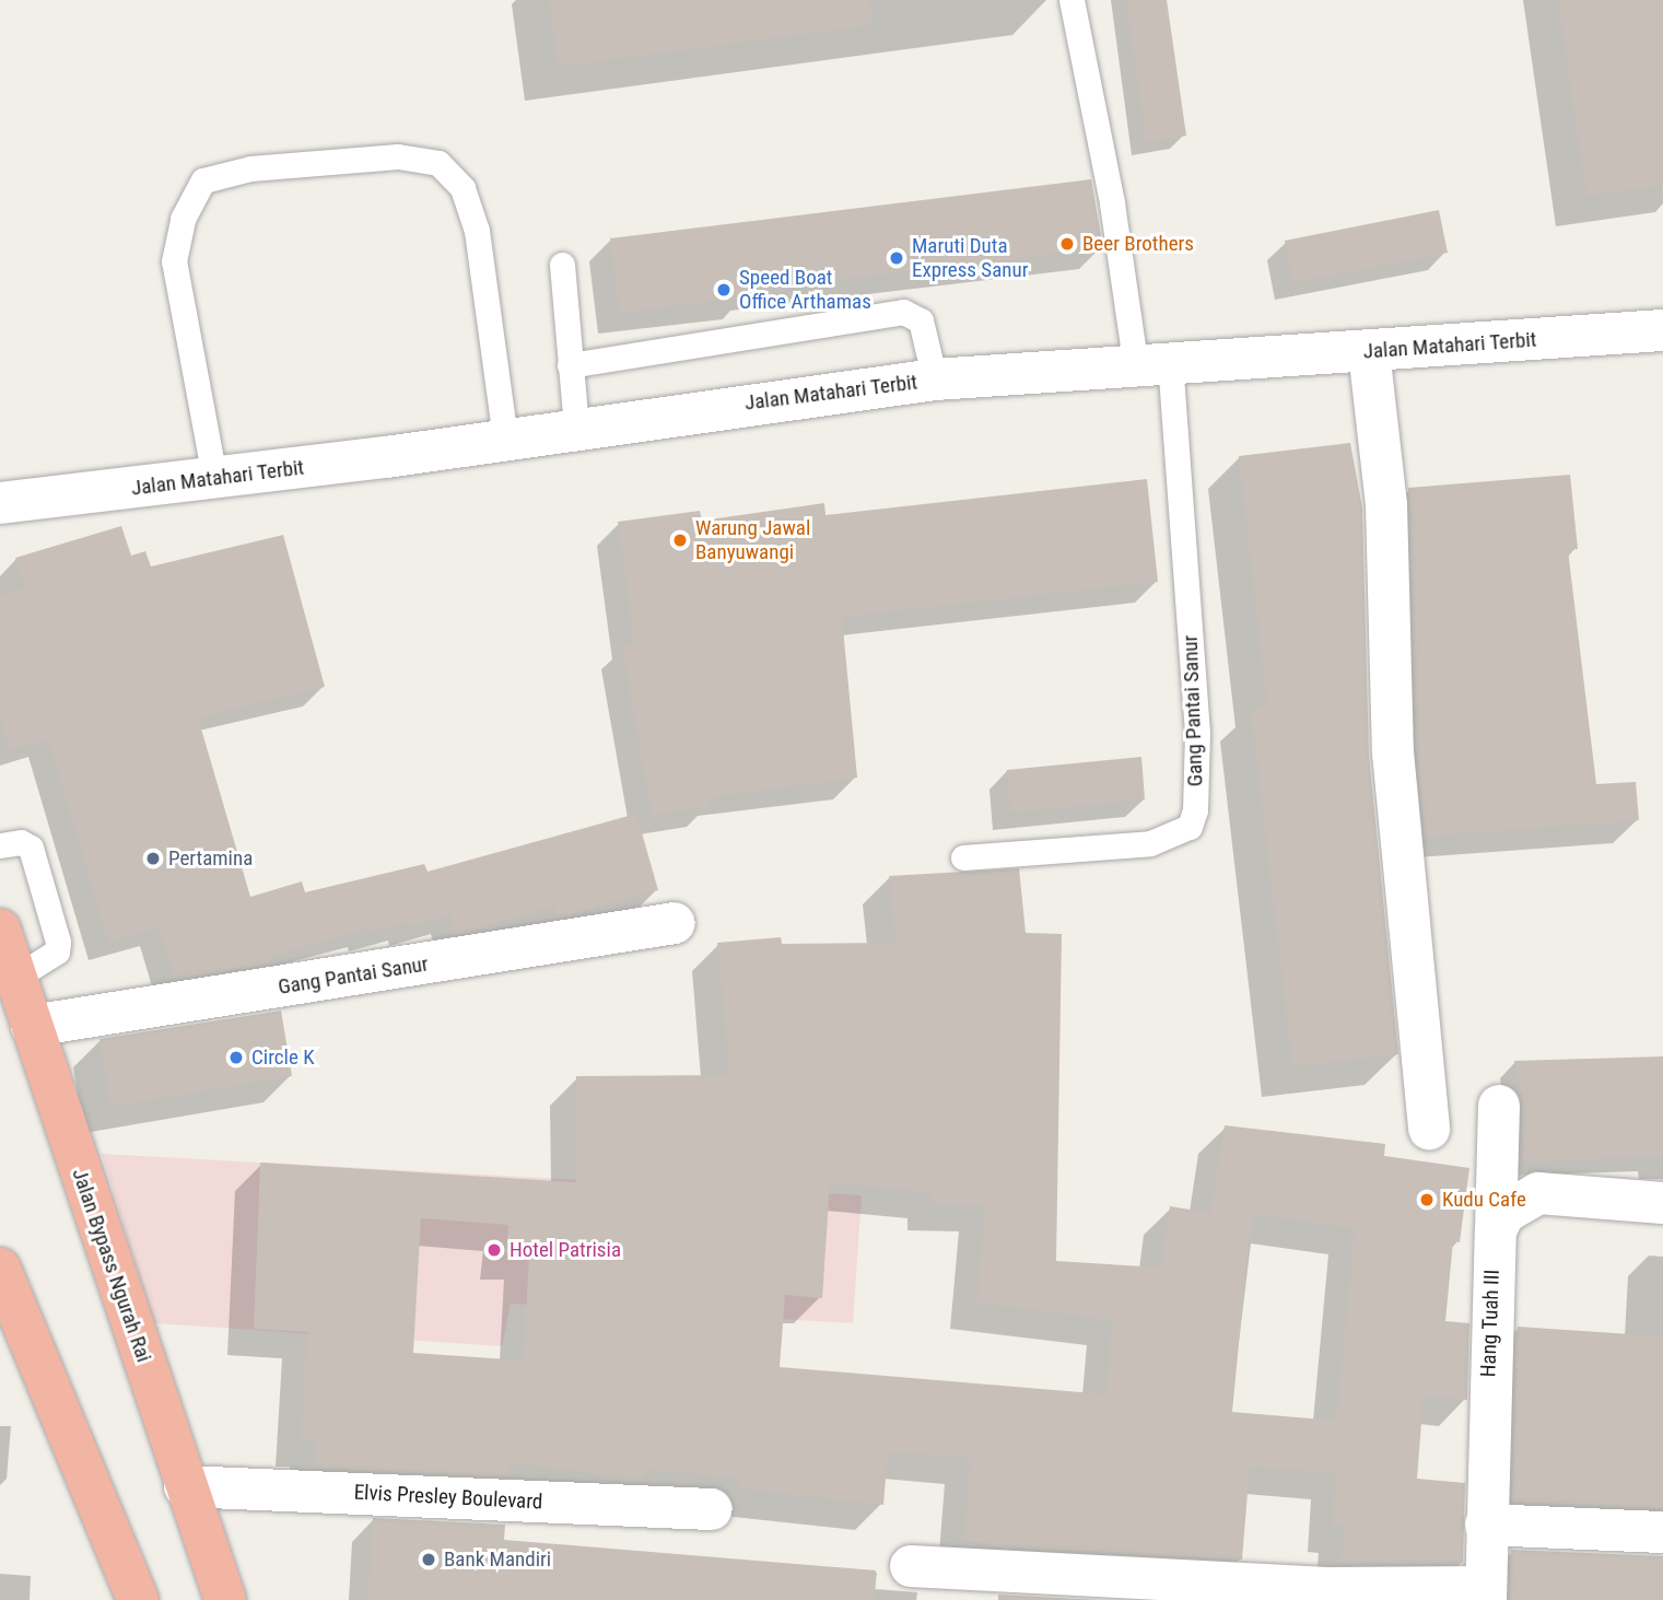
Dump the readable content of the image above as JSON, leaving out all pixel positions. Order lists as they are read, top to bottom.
{
  "streets": {
    "highway": ["Jalan Bypass Ngurah Rai"],
    "street": [
      "Jalan Matahari Terbit",
      "Gang Pantai Sanur",
      "Hang Tuah III",
      "Elvis Presley Boulevard"
    ]
  },
  "crossings": [
    ["Jalan Matahari Terbit", "Gang Pantai Sanur"],
    ["Gang Pantai Sanur", "Jalan Bypass Ngurah Rai"],
    ["Jalan Bypass Ngurah Rai", "Elvis Presley Boulevard"]
  ],
  "places": [
    "Beer Brothers",
    "Maruti Duta Express Sanur",
    "Speed Boat Office Arthamas",
    "Warung Jawal Banyuwangi",
    "Pertamina",
    "Circle K",
    "Kudu Cafe",
    "Hotel Patrisia",
    "Bank Mandiri"
  ]
}
